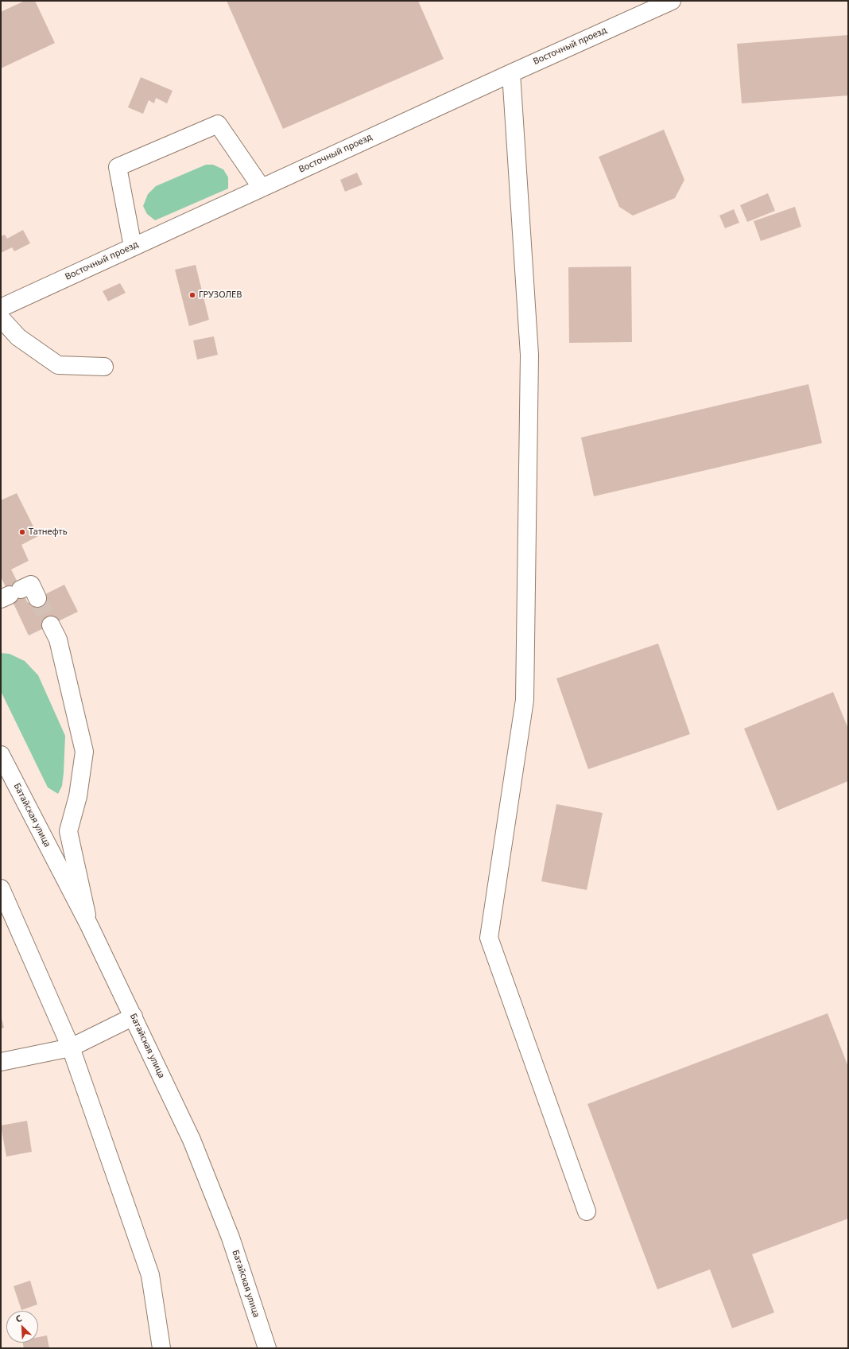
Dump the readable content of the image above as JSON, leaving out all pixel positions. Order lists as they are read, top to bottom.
{
  "streets": {
    "main road": ["Восточный проезд", "Батайская улица"]
  },
  "places": ["ГРУЗОЛЕВ", "Татнефть"],
  "north": "top left"
}
